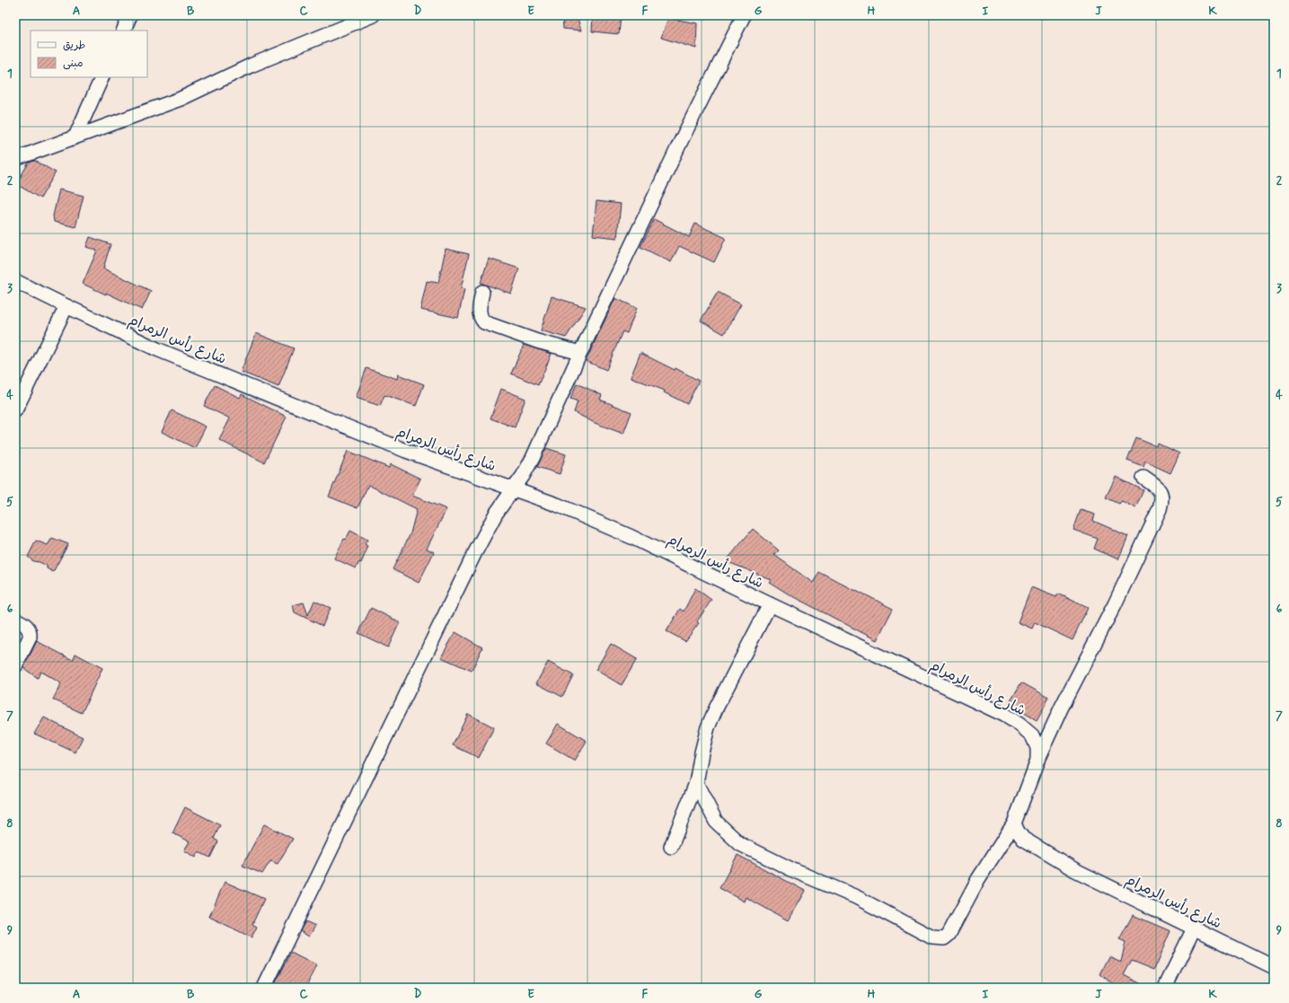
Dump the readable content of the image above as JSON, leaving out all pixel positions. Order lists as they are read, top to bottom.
{
  "streets": {
    "street": ["شارع رأس الرمرام"]
  },
  "legend": ["طريق", "مبنى"],
  "grid": {
    "columns": [
      "A",
      "B",
      "C",
      "D",
      "E",
      "F",
      "G",
      "H",
      "I",
      "J",
      "K"
    ],
    "rows": [
      "1",
      "2",
      "3",
      "4",
      "5",
      "6",
      "7",
      "8",
      "9"
    ]
  }
}
